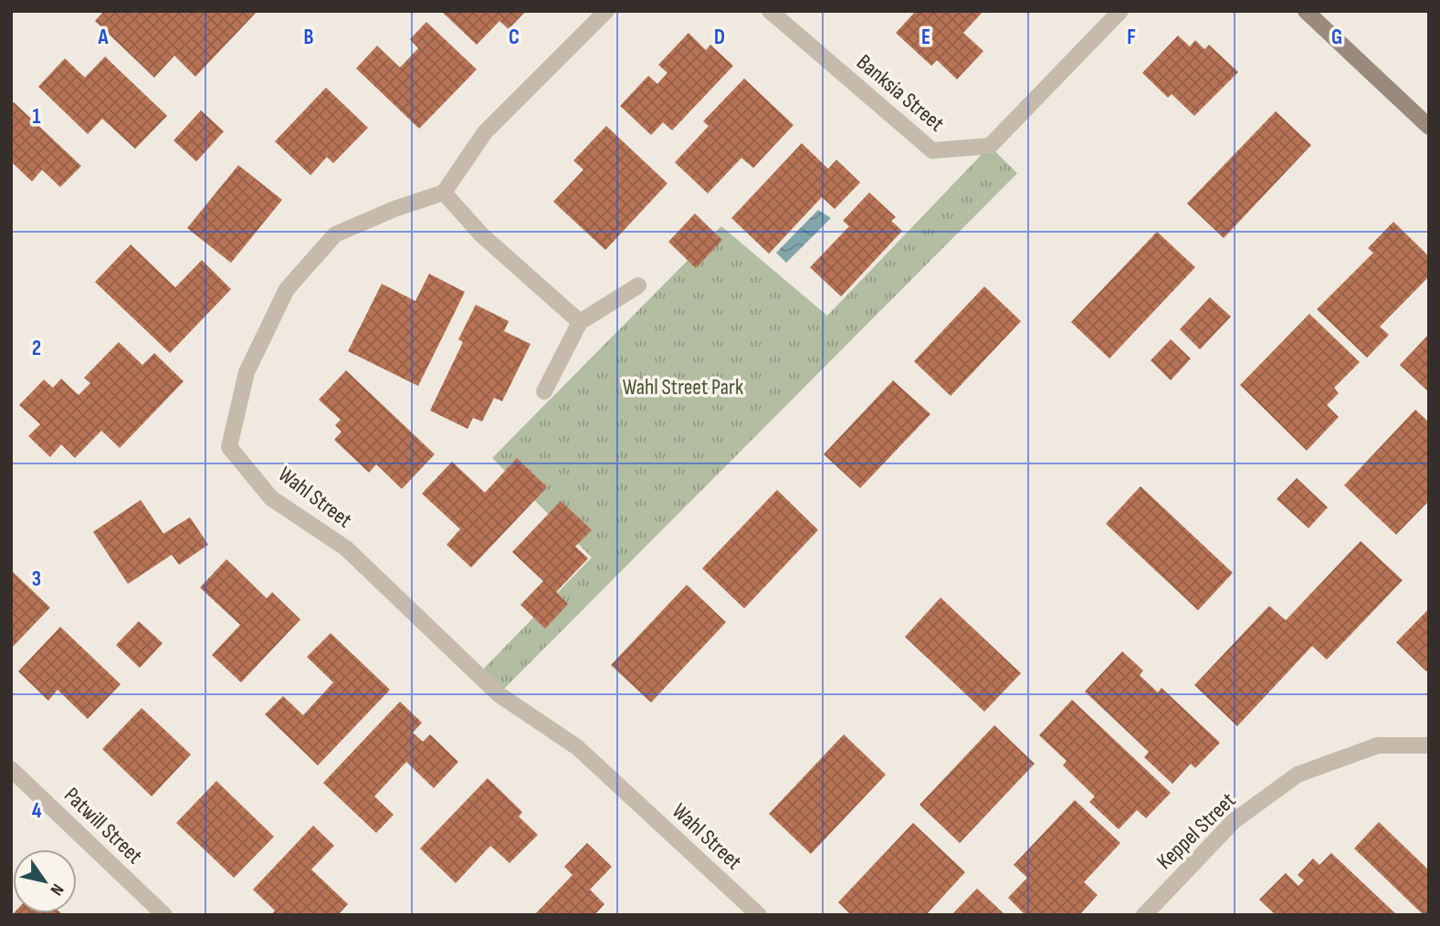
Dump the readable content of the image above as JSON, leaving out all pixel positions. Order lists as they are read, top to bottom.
{
  "streets": {
    "street": [
      "Banksia Street",
      "Wahl Street",
      "Patwill Street",
      "Keppel Street"
    ]
  },
  "parks": ["Wahl Street Park"],
  "north": "bottom right",
  "grid": {
    "columns": [
      "A",
      "B",
      "C",
      "D",
      "E",
      "F",
      "G"
    ],
    "rows": [
      "1",
      "2",
      "3",
      "4"
    ]
  }
}
